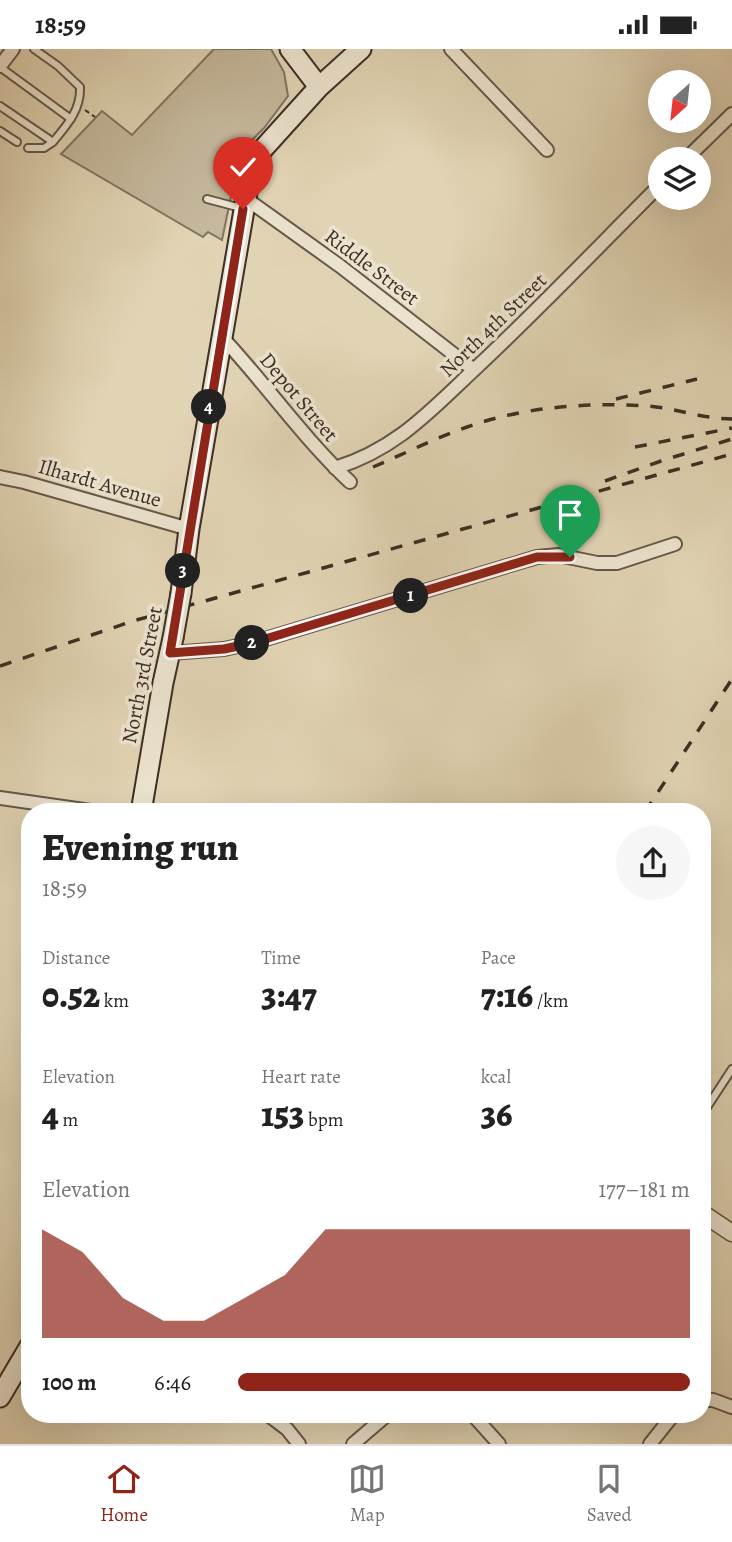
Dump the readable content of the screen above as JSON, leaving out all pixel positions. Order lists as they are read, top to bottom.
{
  "streets": {
    "main road": ["North 3rd Street"],
    "street": [
      "Riddle Street",
      "North 4th Street",
      "Depot Street",
      "Ilhardt Avenue"
    ]
  },
  "crossings": [
    ["Riddle Street", "North 4th Street"],
    ["Riddle Street", "North 3rd Street"],
    ["North 4th Street", "Depot Street"],
    ["Depot Street", "North 3rd Street"],
    ["Ilhardt Avenue", "North 3rd Street"]
  ],
  "north": "bottom left",
  "page": {
    "status": "18:59",
    "pins": [
      "4",
      "3",
      "1",
      "2"
    ],
    "heading": ["Evening run", "18:59"],
    "stats": [
      ["Distance", "0.52 km"],
      ["Time", "3:47"],
      ["Pace", "7:16 /km"],
      ["Elevation", "4 m"],
      ["Heart rate", "153 bpm"],
      ["kcal", "36"]
    ],
    "chart": ["Elevation", "177–181 m"],
    "list": [
      {
        "name": "100 m",
        "note": "6:46"
      }
    ],
    "tabs": ["Home", "Map", "Saved"]
  }
}
